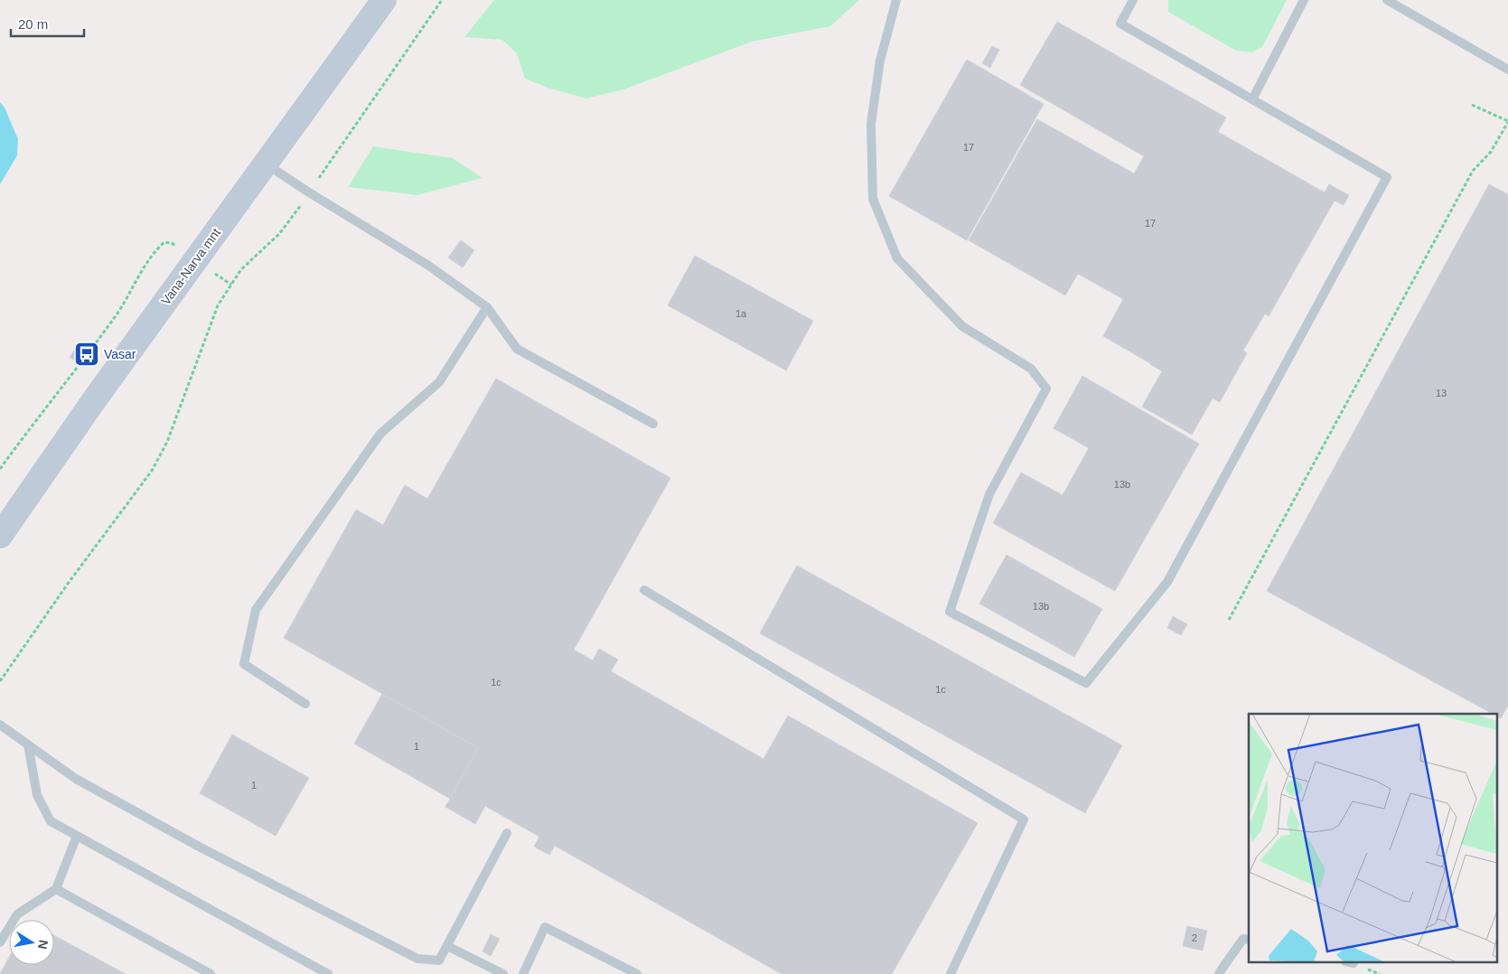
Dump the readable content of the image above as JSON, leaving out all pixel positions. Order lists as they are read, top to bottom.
{
  "streets": {
    "main road": ["Vana-Narva mnt"]
  },
  "places": {
    "bus stop": ["Vasar"]
  },
  "house_numbers": [
    "17",
    "17",
    "1a",
    "13",
    "13b",
    "13b",
    "1c",
    "1c",
    "1",
    "1",
    "2"
  ],
  "scale_bar": "20 m",
  "north": "right"
}
